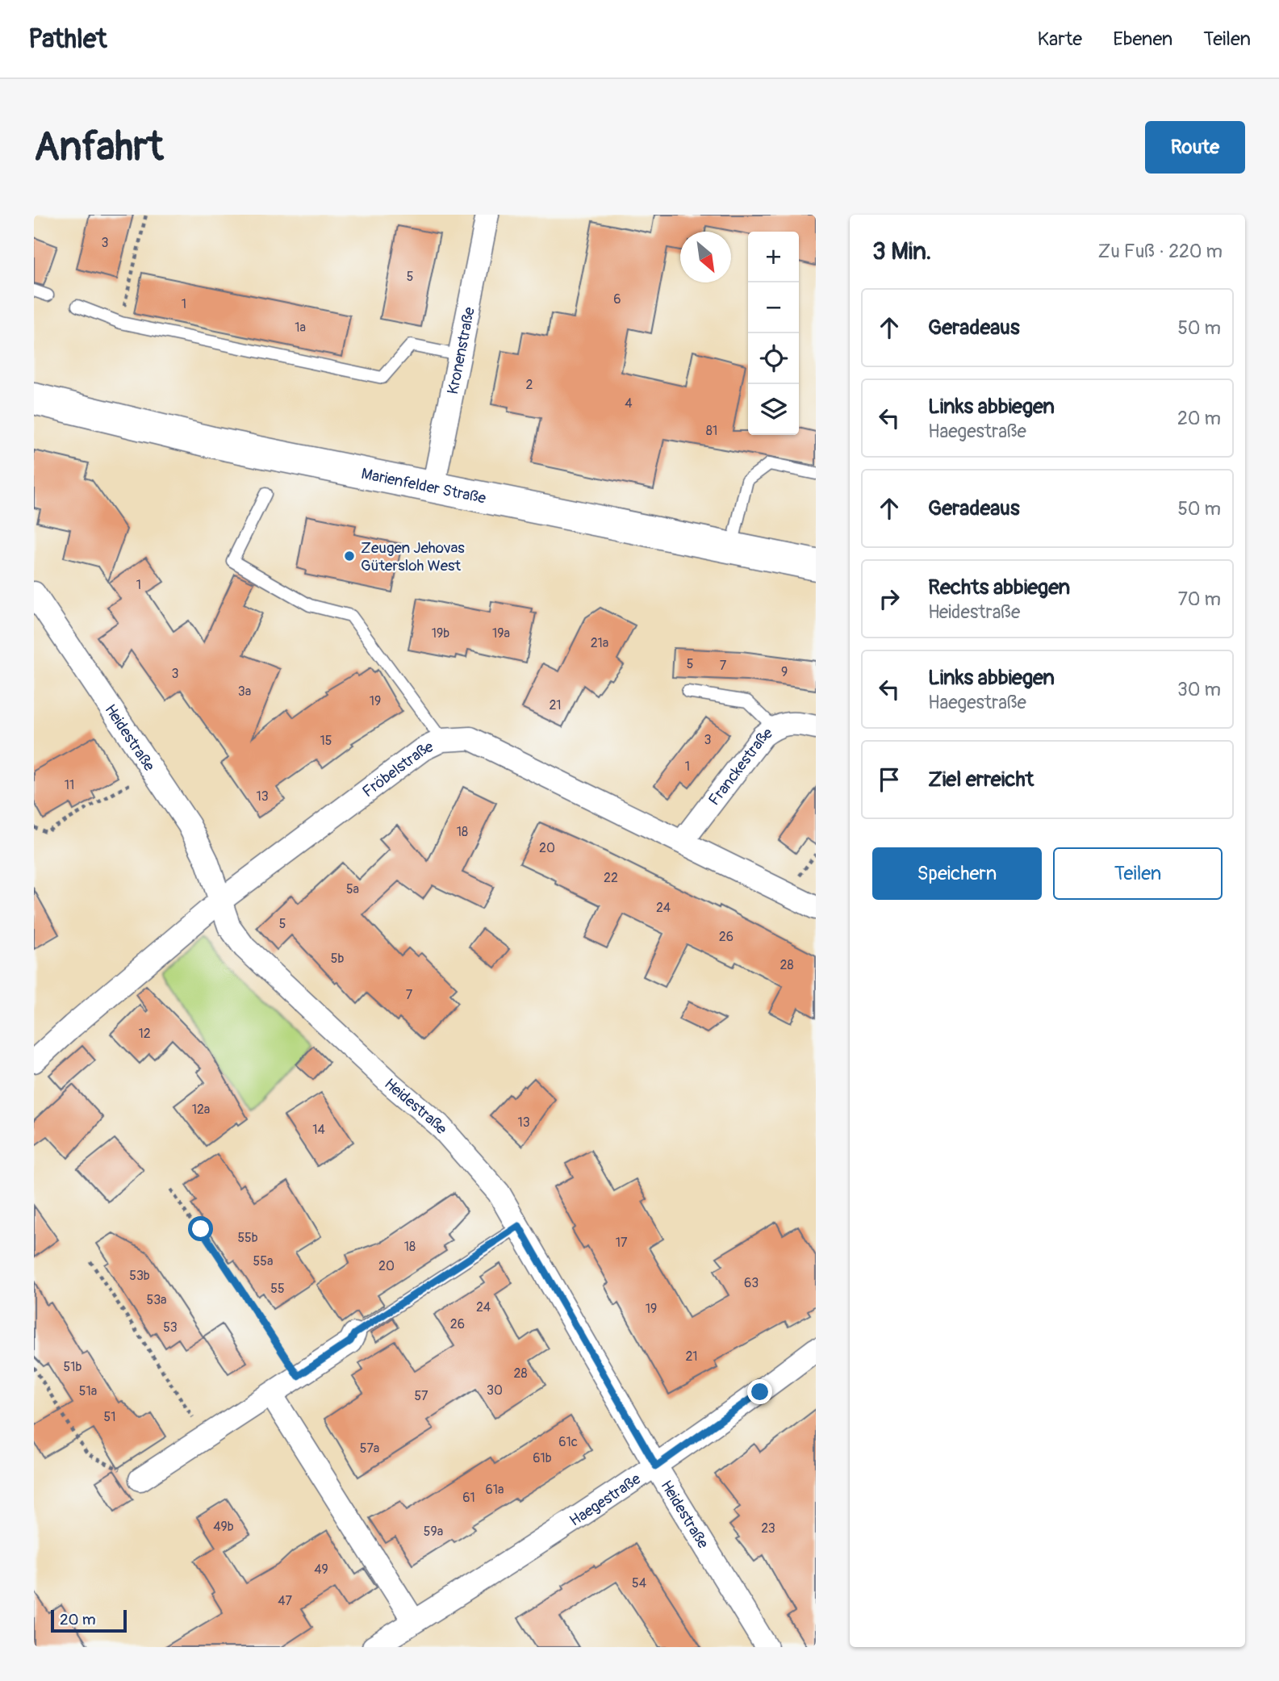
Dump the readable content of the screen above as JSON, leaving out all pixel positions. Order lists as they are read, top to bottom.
{
  "streets": {
    "main road": ["Marienfelder Straße"],
    "street": [
      "Kronenstraße",
      "Heidestraße",
      "Franckestraße",
      "Fröbelstraße",
      "Haegestraße"
    ]
  },
  "crossings": [
    ["Kronenstraße", "Marienfelder Straße"],
    ["Heidestraße", "Fröbelstraße"],
    ["Heidestraße", "Haegestraße"],
    ["Franckestraße", "Fröbelstraße"]
  ],
  "places": ["Zeugen Jehovas Gütersloh West"],
  "house_numbers": [
    "3",
    "5",
    "6",
    "1",
    "1a",
    "2",
    "4",
    "81",
    "1",
    "19b",
    "19a",
    "21a",
    "5",
    "7",
    "9",
    "3",
    "3a",
    "19",
    "21",
    "3",
    "15",
    "1",
    "11",
    "13",
    "18",
    "20",
    "22",
    "5a",
    "24",
    "5",
    "26",
    "5b",
    "28",
    "7",
    "12",
    "12a",
    "13",
    "14",
    "55b",
    "17",
    "18",
    "55a",
    "20",
    "53b",
    "63",
    "55",
    "53a",
    "24",
    "19",
    "26",
    "53",
    "21",
    "51b",
    "28",
    "30",
    "51a",
    "57",
    "51",
    "61c",
    "57a",
    "61b",
    "61a",
    "61",
    "49b",
    "23",
    "59a",
    "49",
    "54",
    "47"
  ],
  "scale_bar": "20 m",
  "north": "bottom right",
  "page": {
    "header": "Pathlet",
    "nav": ["Karte", "Ebenen", "Teilen"],
    "buttons": [
      "Route",
      ["Speichern", "Teilen"]
    ],
    "title": "Anfahrt",
    "heading": ["3 Min.", "Zu Fuß · 220 m"],
    "map_buttons": ["+", "−"],
    "list": [
      ["Geradeaus", "50 m"],
      ["Links abbiegen", "Haegestraße", "20 m"],
      ["Geradeaus", "50 m"],
      ["Rechts abbiegen", "Heidestraße", "70 m"],
      ["Links abbiegen", "Haegestraße", "30 m"],
      "Ziel erreicht"
    ],
    "scale": "20 m"
  }
}
